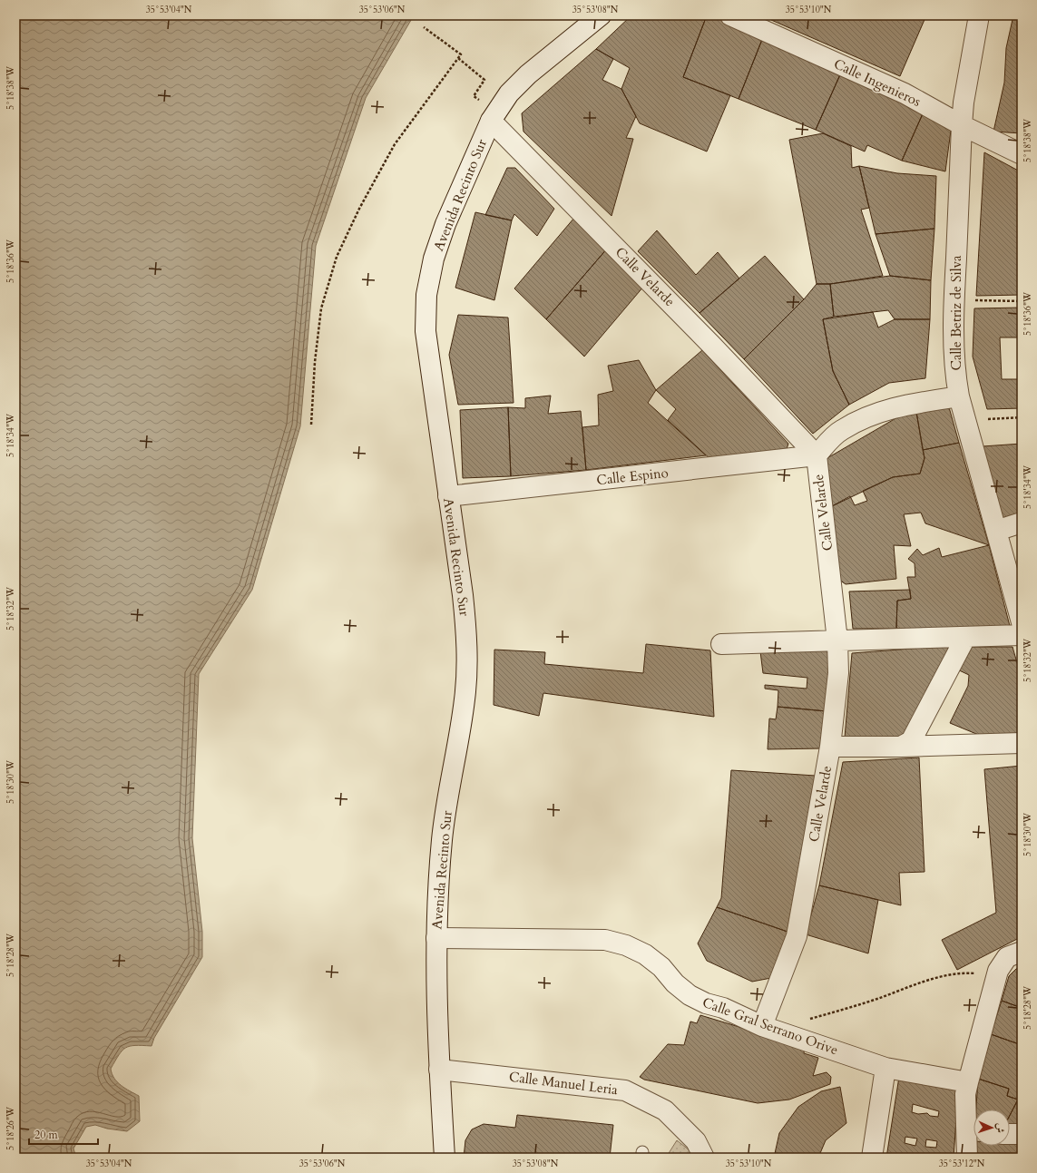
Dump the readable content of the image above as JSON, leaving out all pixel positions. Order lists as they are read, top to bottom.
{
  "streets": {
    "street": [
      "Calle Ingenieros",
      "Avenida Recinto Sur",
      "Calle Velarde",
      "Calle Betriz de Silva",
      "Calle Espino",
      "Calle Gral Serrano Orive",
      "Calle Manuel Leria"
    ]
  },
  "crossings": [
    ["Calle Ingenieros", "Calle Betriz de Silva"],
    ["Avenida Recinto Sur", "Calle Velarde"],
    ["Avenida Recinto Sur", "Calle Espino"],
    ["Avenida Recinto Sur", "Calle Gral Serrano Orive"],
    ["Avenida Recinto Sur", "Calle Manuel Leria"],
    ["Calle Velarde", "Calle Espino"],
    ["Calle Velarde", "Calle Gral Serrano Orive"]
  ],
  "scale_bar": "20 m",
  "north": "right",
  "coordinates": [
    "35°53'04\"N",
    "35°53'06\"N",
    "35°53'08\"N",
    "35°53'10\"N",
    "5°18'38\"W",
    "5°18'36\"W",
    "5°18'34\"W",
    "5°18'32\"W",
    "5°18'30\"W",
    "5°18'28\"W",
    "5°18'26\"W",
    "35°53'12\"N"
  ]
}
